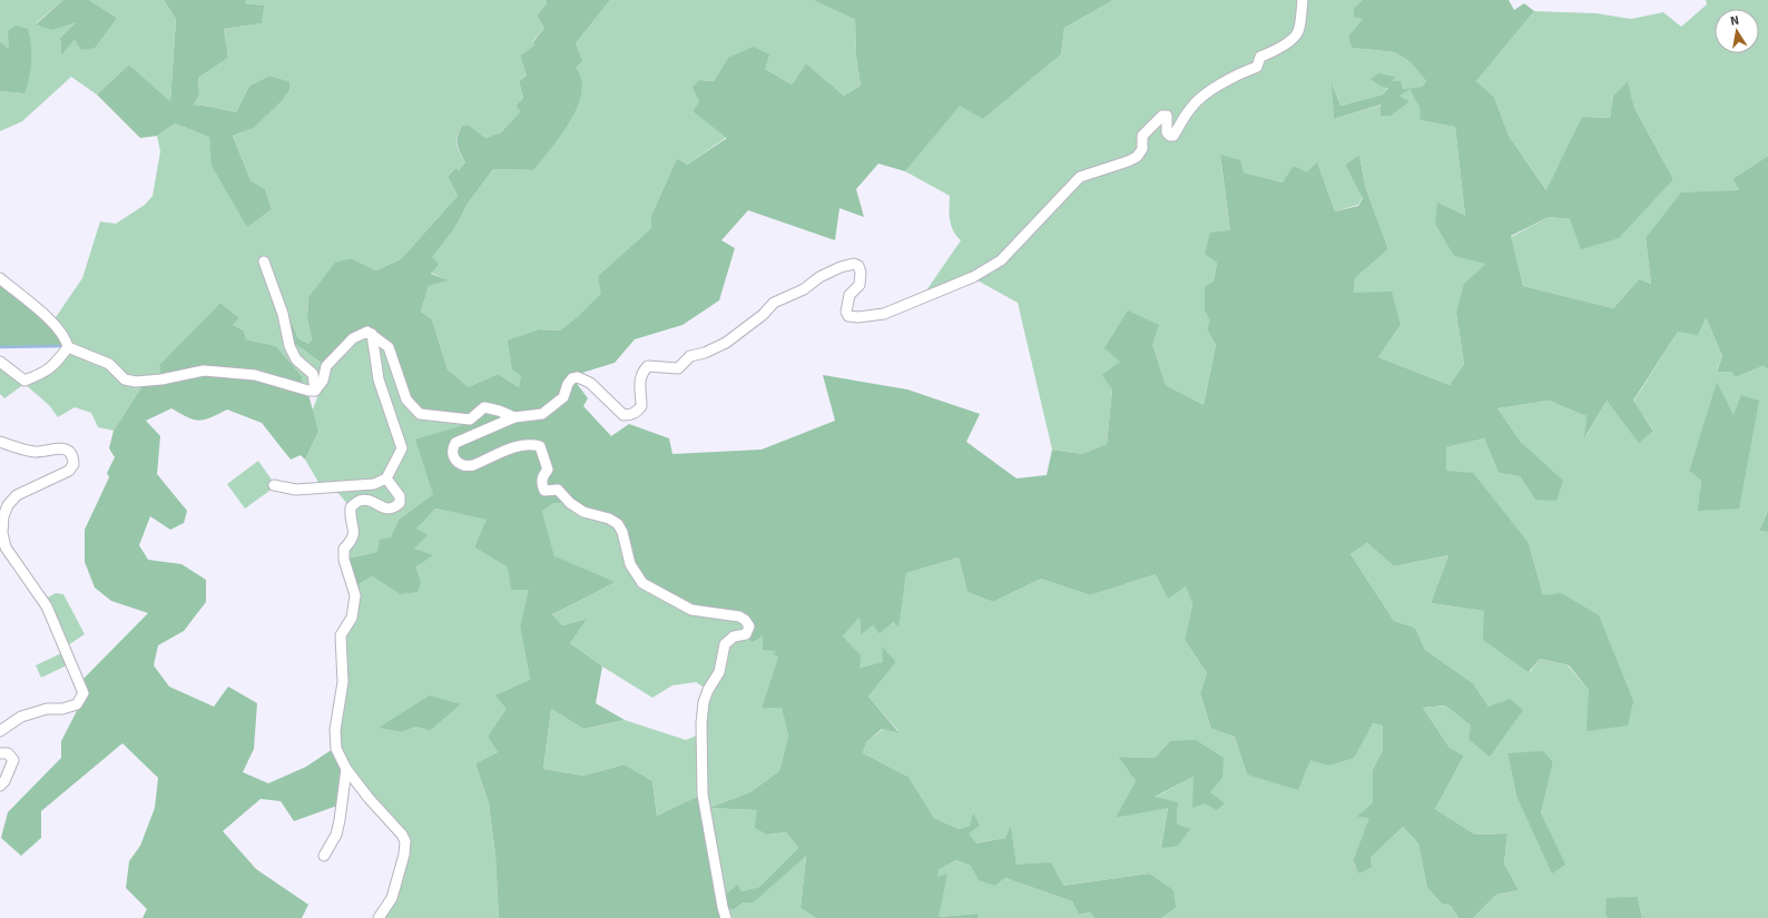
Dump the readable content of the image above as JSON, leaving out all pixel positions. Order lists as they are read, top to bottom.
{
  "north": "top"
}
